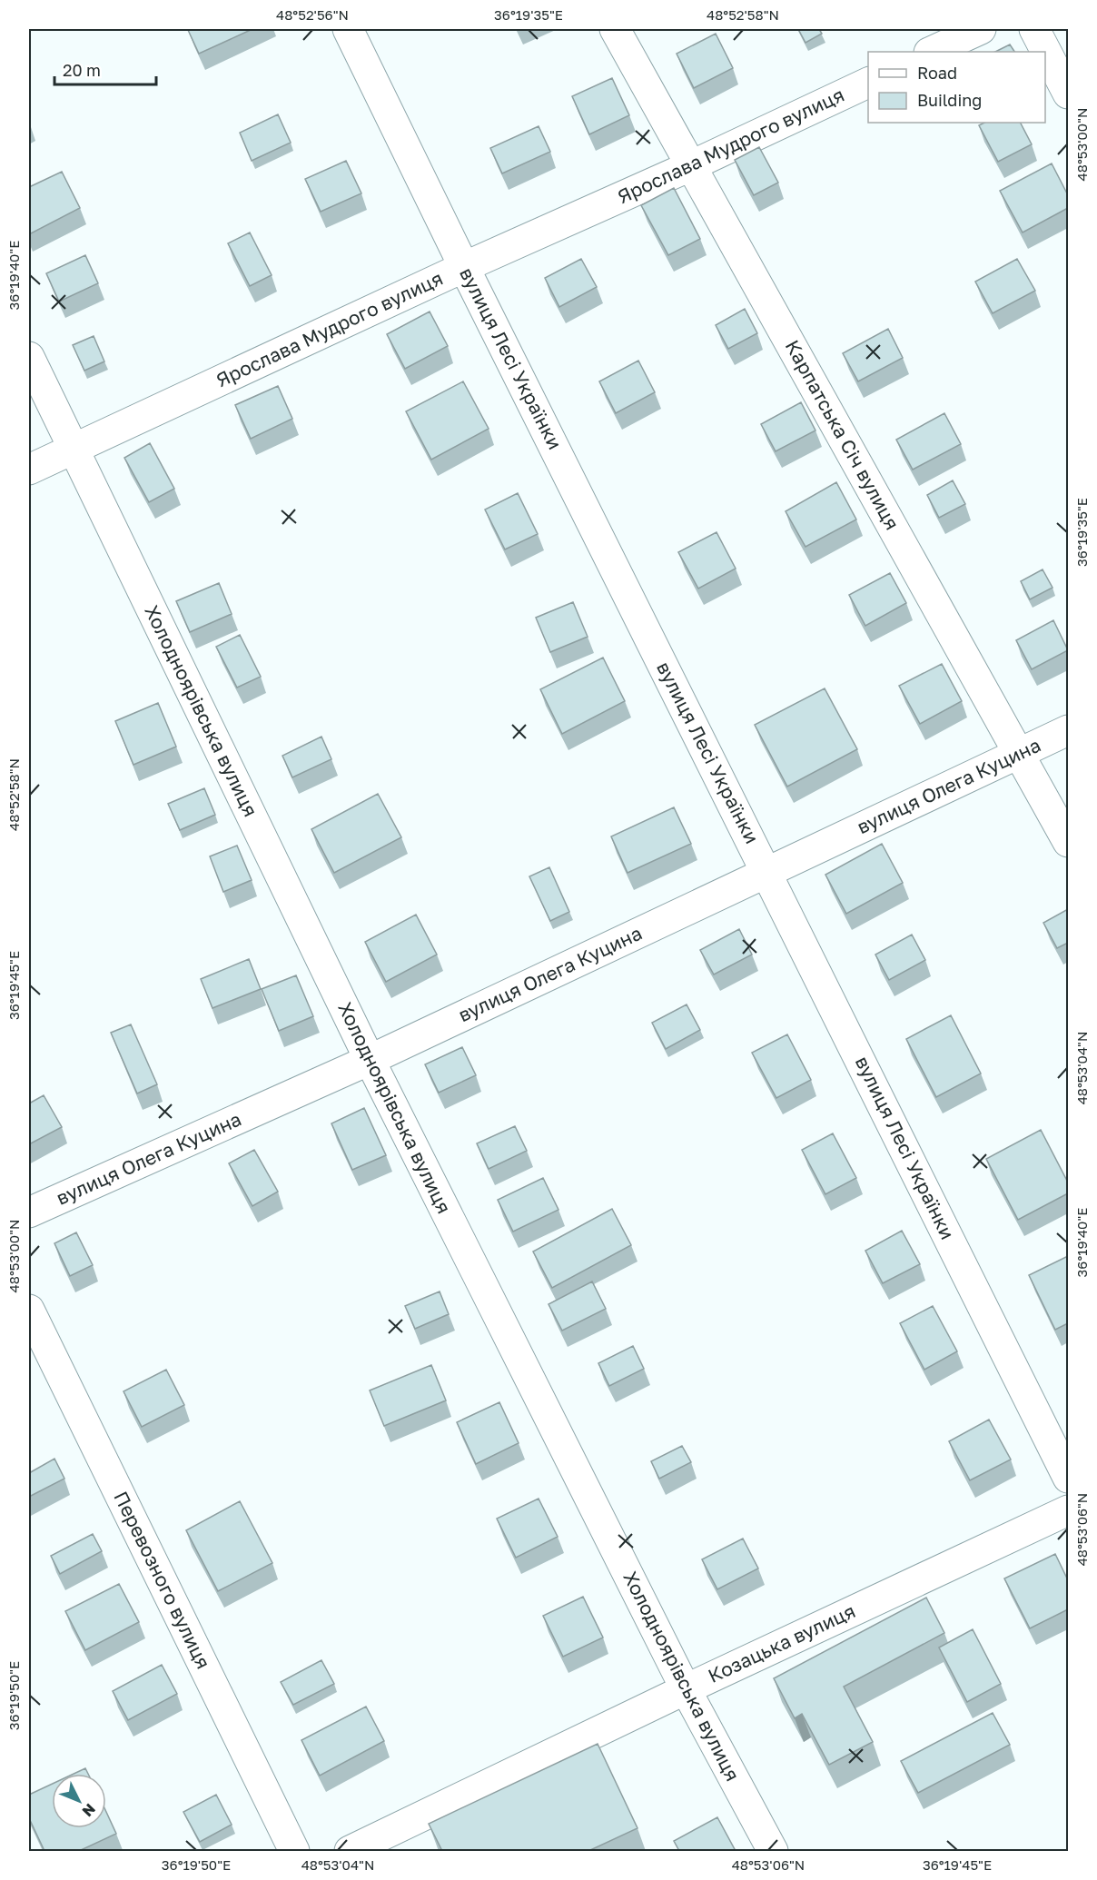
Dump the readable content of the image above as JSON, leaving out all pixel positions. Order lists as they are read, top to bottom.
{
  "streets": {
    "street": [
      "Ярослава Мудрого вулиця",
      "вулиця Лесі Українки",
      "Карпатська Січ вулиця",
      "Холодноярівська вулиця",
      "вулиця Олега Куцина",
      "Перевозного вулиця",
      "Козацька вулиця"
    ]
  },
  "crossings": [
    ["Ярослава Мудрого вулиця", "вулиця Лесі Українки"],
    ["Ярослава Мудрого вулиця", "Карпатська Січ вулиця"],
    ["Ярослава Мудрого вулиця", "Холодноярівська вулиця"],
    ["вулиця Лесі Українки", "вулиця Олега Куцина"],
    ["Карпатська Січ вулиця", "вулиця Олега Куцина"],
    ["Холодноярівська вулиця", "вулиця Олега Куцина"],
    ["Холодноярівська вулиця", "Козацька вулиця"]
  ],
  "legend": ["Road", "Building"],
  "scale_bar": "20 m",
  "north": "bottom right",
  "coordinates": [
    "48°52'56\"N",
    "36°19'35\"E",
    "48°52'58\"N",
    "48°53'00\"N",
    "36°19'40\"E",
    "36°19'45\"E",
    "48°53'04\"N",
    "48°53'06\"N",
    "36°19'50\"E"
  ]
}
